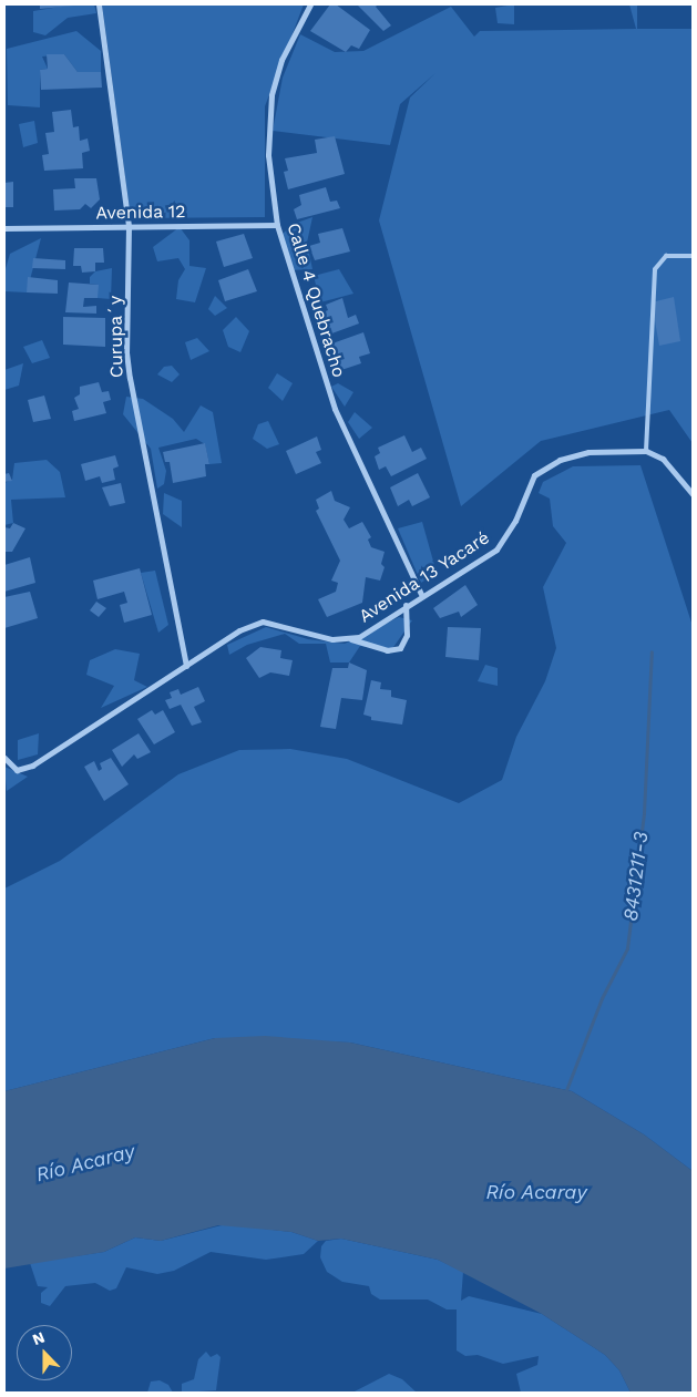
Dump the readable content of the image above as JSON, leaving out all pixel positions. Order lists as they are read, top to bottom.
{
  "streets": {
    "street": [
      "Avenida 12",
      "Calle 4 Quebracho",
      "Curupa´y",
      "Avenida 13 Yacaré"
    ]
  },
  "crossings": [
    ["Avenida 12", "Calle 4 Quebracho"],
    ["Avenida 12", "Curupa´y"],
    ["Calle 4 Quebracho", "Avenida 13 Yacaré"],
    ["Curupa´y", "Avenida 13 Yacaré"]
  ],
  "water": ["8431211-3", "Río Acaray"],
  "north": "top"
}
